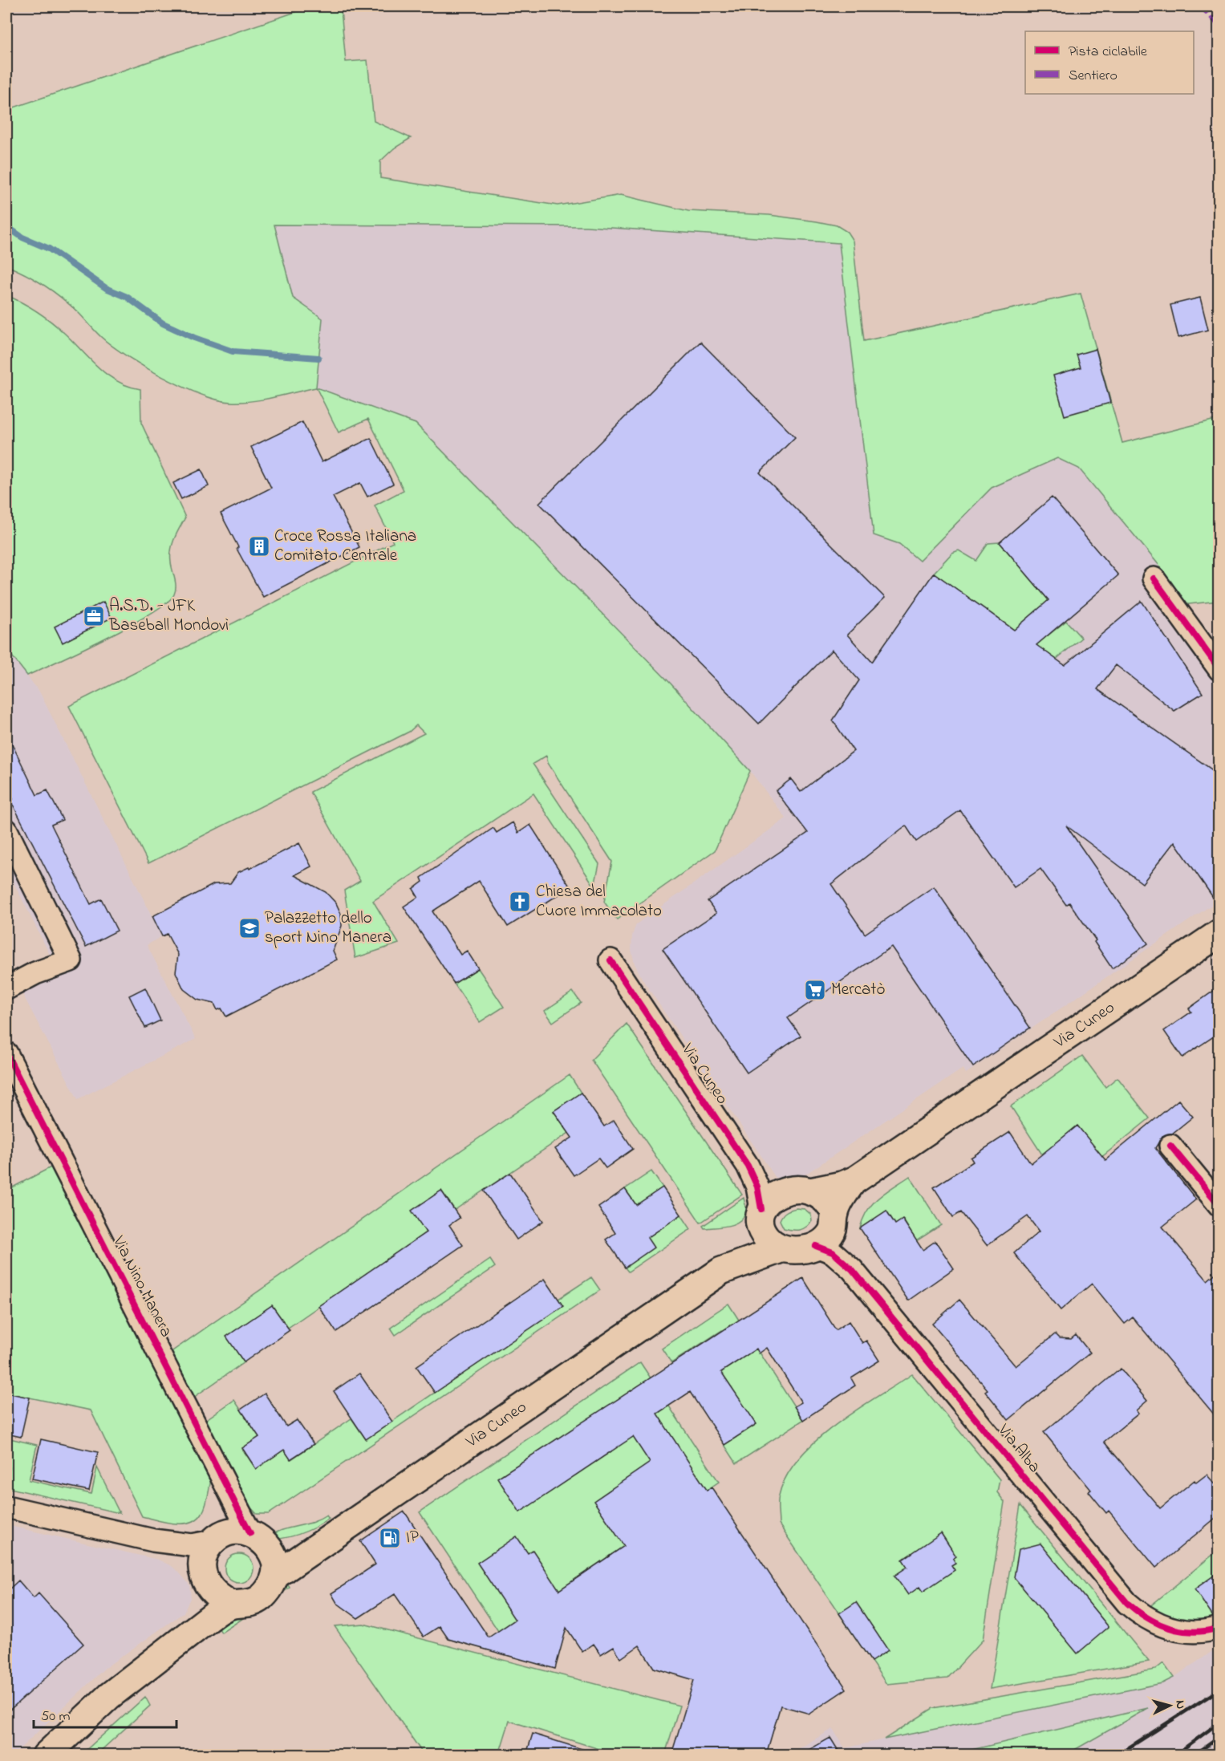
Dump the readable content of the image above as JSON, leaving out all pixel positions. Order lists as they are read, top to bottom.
{
  "streets": {
    "main road": ["Via Cuneo"],
    "street": ["Via Nino Manera", "Via Alba"]
  },
  "crossings": [
    ["Via Cuneo", "Via Nino Manera"],
    ["Via Cuneo", "Via Alba"]
  ],
  "places": {
    "building": ["Croce Rossa Italiana Comitato Centrale"],
    "office": ["A.S.D. - JFK Baseball Mondovì"],
    "church": ["Chiesa del Cuore Immacolato"],
    "school or university": ["Palazzetto dello sport Nino Manera"],
    "supermarket": ["Mercatò"],
    "fuel station": ["IP"]
  },
  "legend": ["Pista ciclabile", "Sentiero"],
  "scale_bar": "50 m",
  "north": "right"
}
